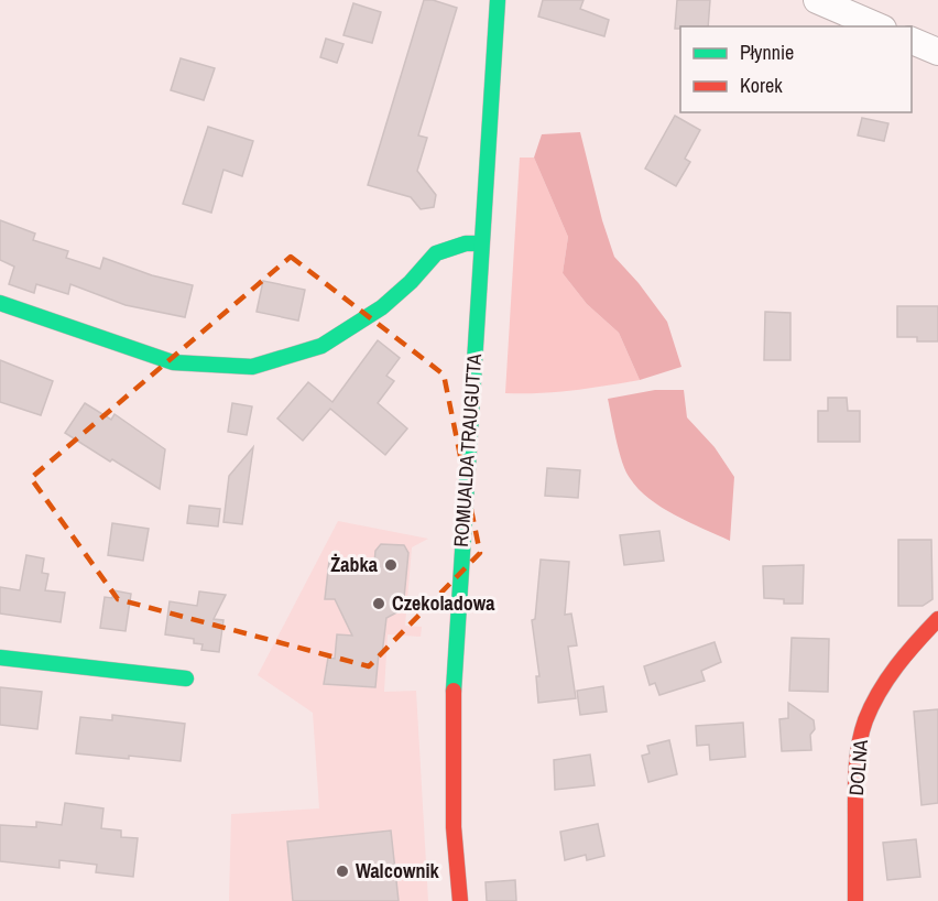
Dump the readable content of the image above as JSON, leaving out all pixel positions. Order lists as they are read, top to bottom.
{
  "streets": {
    "street": ["ROMUALDA TRAUGUTTA", "DOLNA"]
  },
  "places": ["Żabka", "Czekoladowa", "Walcownik"],
  "legend": ["Płynnie", "Korek"]
}
